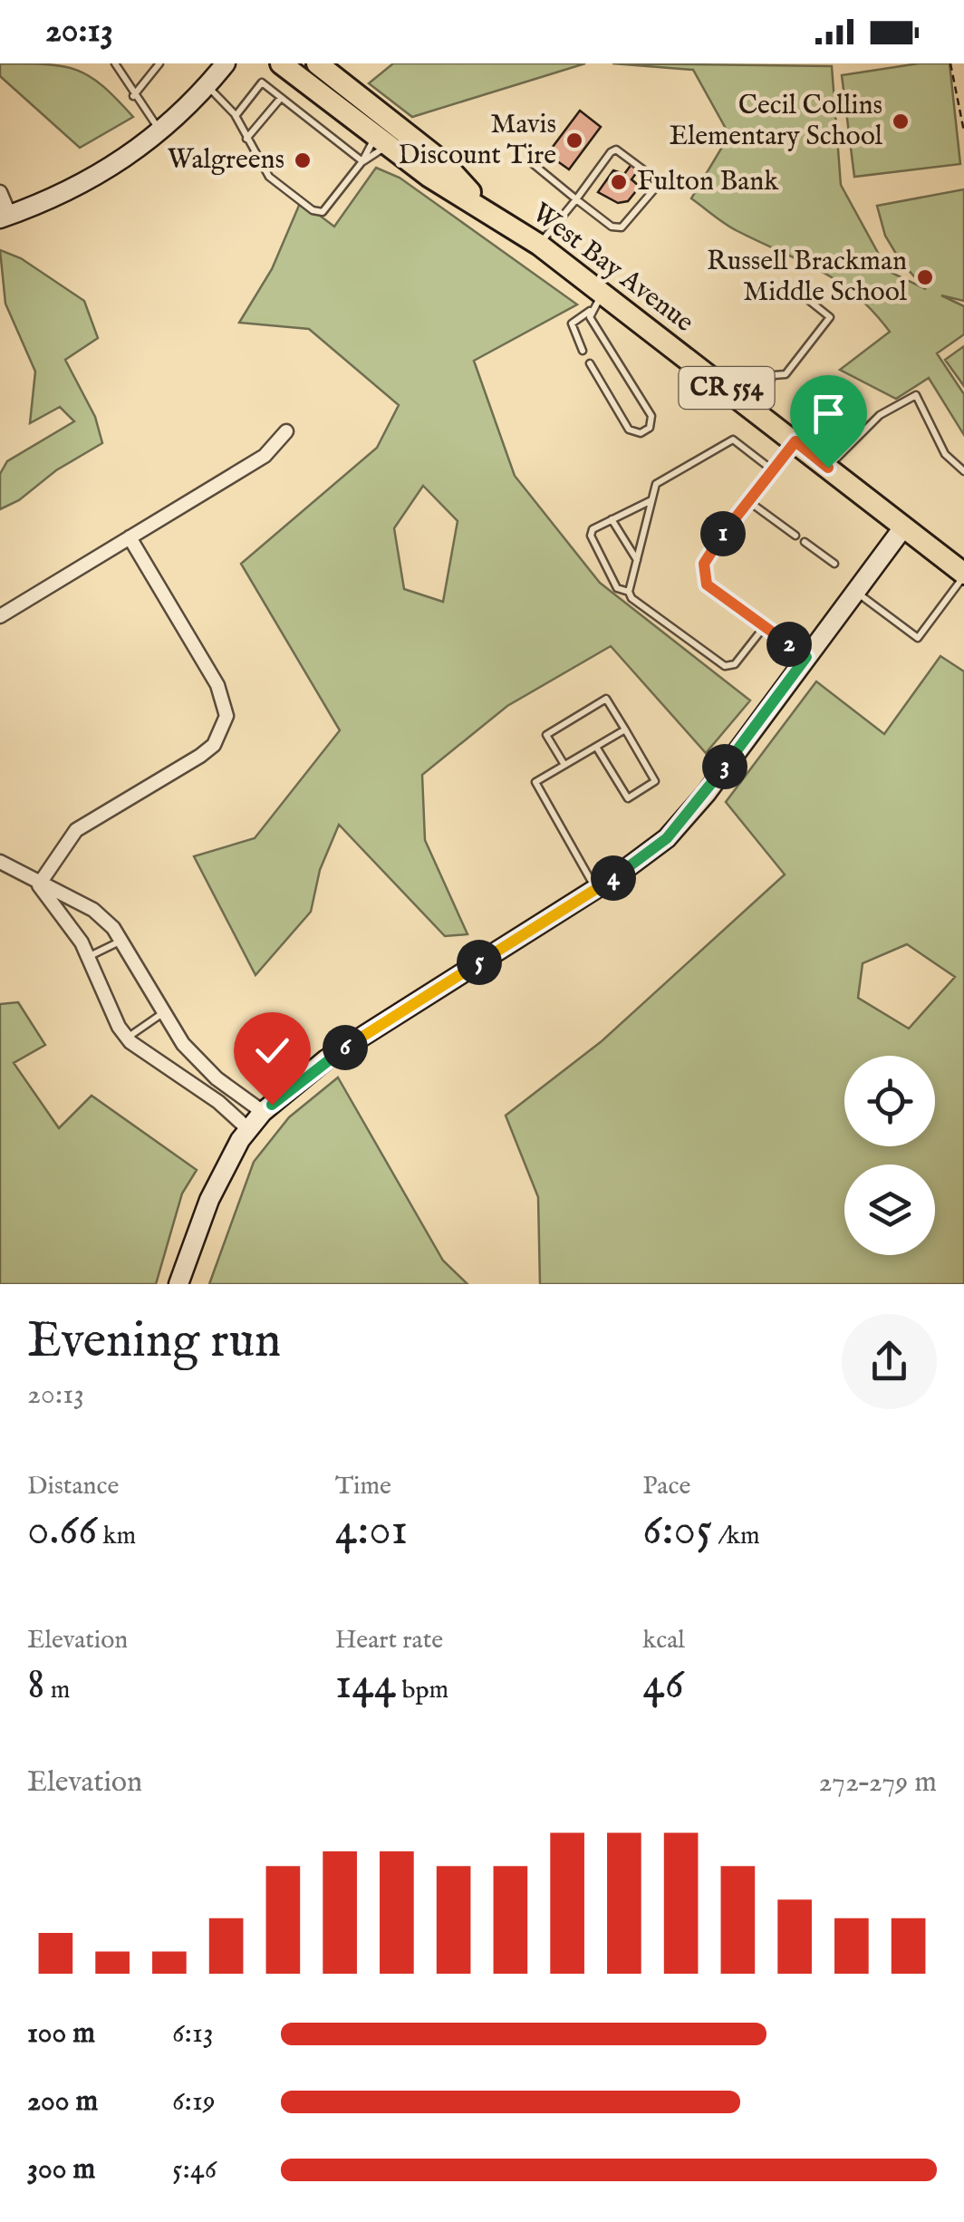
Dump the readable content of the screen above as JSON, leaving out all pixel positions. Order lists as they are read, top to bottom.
{
  "streets": {
    "main road": ["West Bay Avenue", "CR 554"]
  },
  "places": [
    "Cecil Collins Elementary School",
    "Mavis Discount Tire",
    "Walgreens",
    "Fulton Bank",
    "Russell Brackman Middle School"
  ],
  "page": {
    "status": "20:13",
    "pins": [
      "1",
      "2",
      "3",
      "4",
      "5",
      "6"
    ],
    "heading": ["Evening run", "20:13"],
    "stats": [
      ["Distance", "0.66 km"],
      ["Time", "4:01"],
      ["Pace", "6:05 /km"],
      ["Elevation", "8 m"],
      ["Heart rate", "144 bpm"],
      ["kcal", "46"]
    ],
    "chart": ["Elevation", "272–279 m"],
    "list": [
      {
        "name": "100 m",
        "note": "6:13"
      },
      {
        "name": "200 m",
        "note": "6:19"
      },
      {
        "name": "300 m",
        "note": "5:46"
      }
    ]
  }
}
